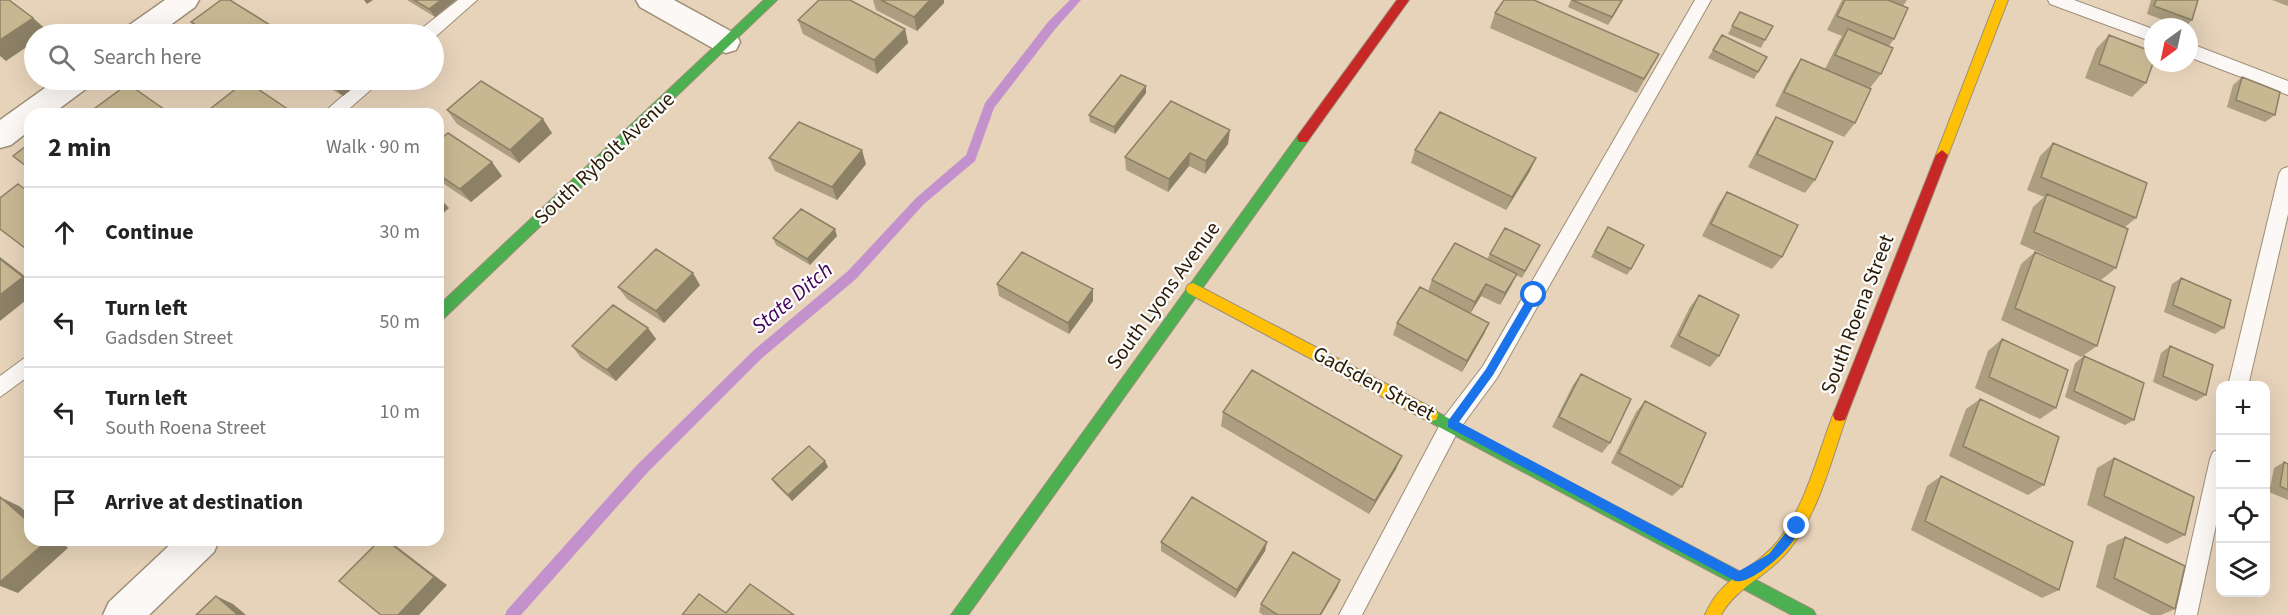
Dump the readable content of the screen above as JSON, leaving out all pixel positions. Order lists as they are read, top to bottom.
{
  "streets": {
    "street": [
      "South Rybolt Avenue",
      "South Lyons Avenue",
      "South Roena Street",
      "Gadsden Street"
    ]
  },
  "crossings": [
    ["South Lyons Avenue", "Gadsden Street"],
    ["South Roena Street", "Gadsden Street"]
  ],
  "water": ["State Ditch"],
  "north": "bottom left",
  "page": {
    "search": "Search here",
    "heading": ["2 min", "Walk · 90 m"],
    "list": [
      ["Continue", "30 m"],
      ["Turn left", "Gadsden Street", "50 m"],
      ["Turn left", "South Roena Street", "10 m"],
      "Arrive at destination"
    ],
    "map_buttons": ["+", "−"]
  }
}
